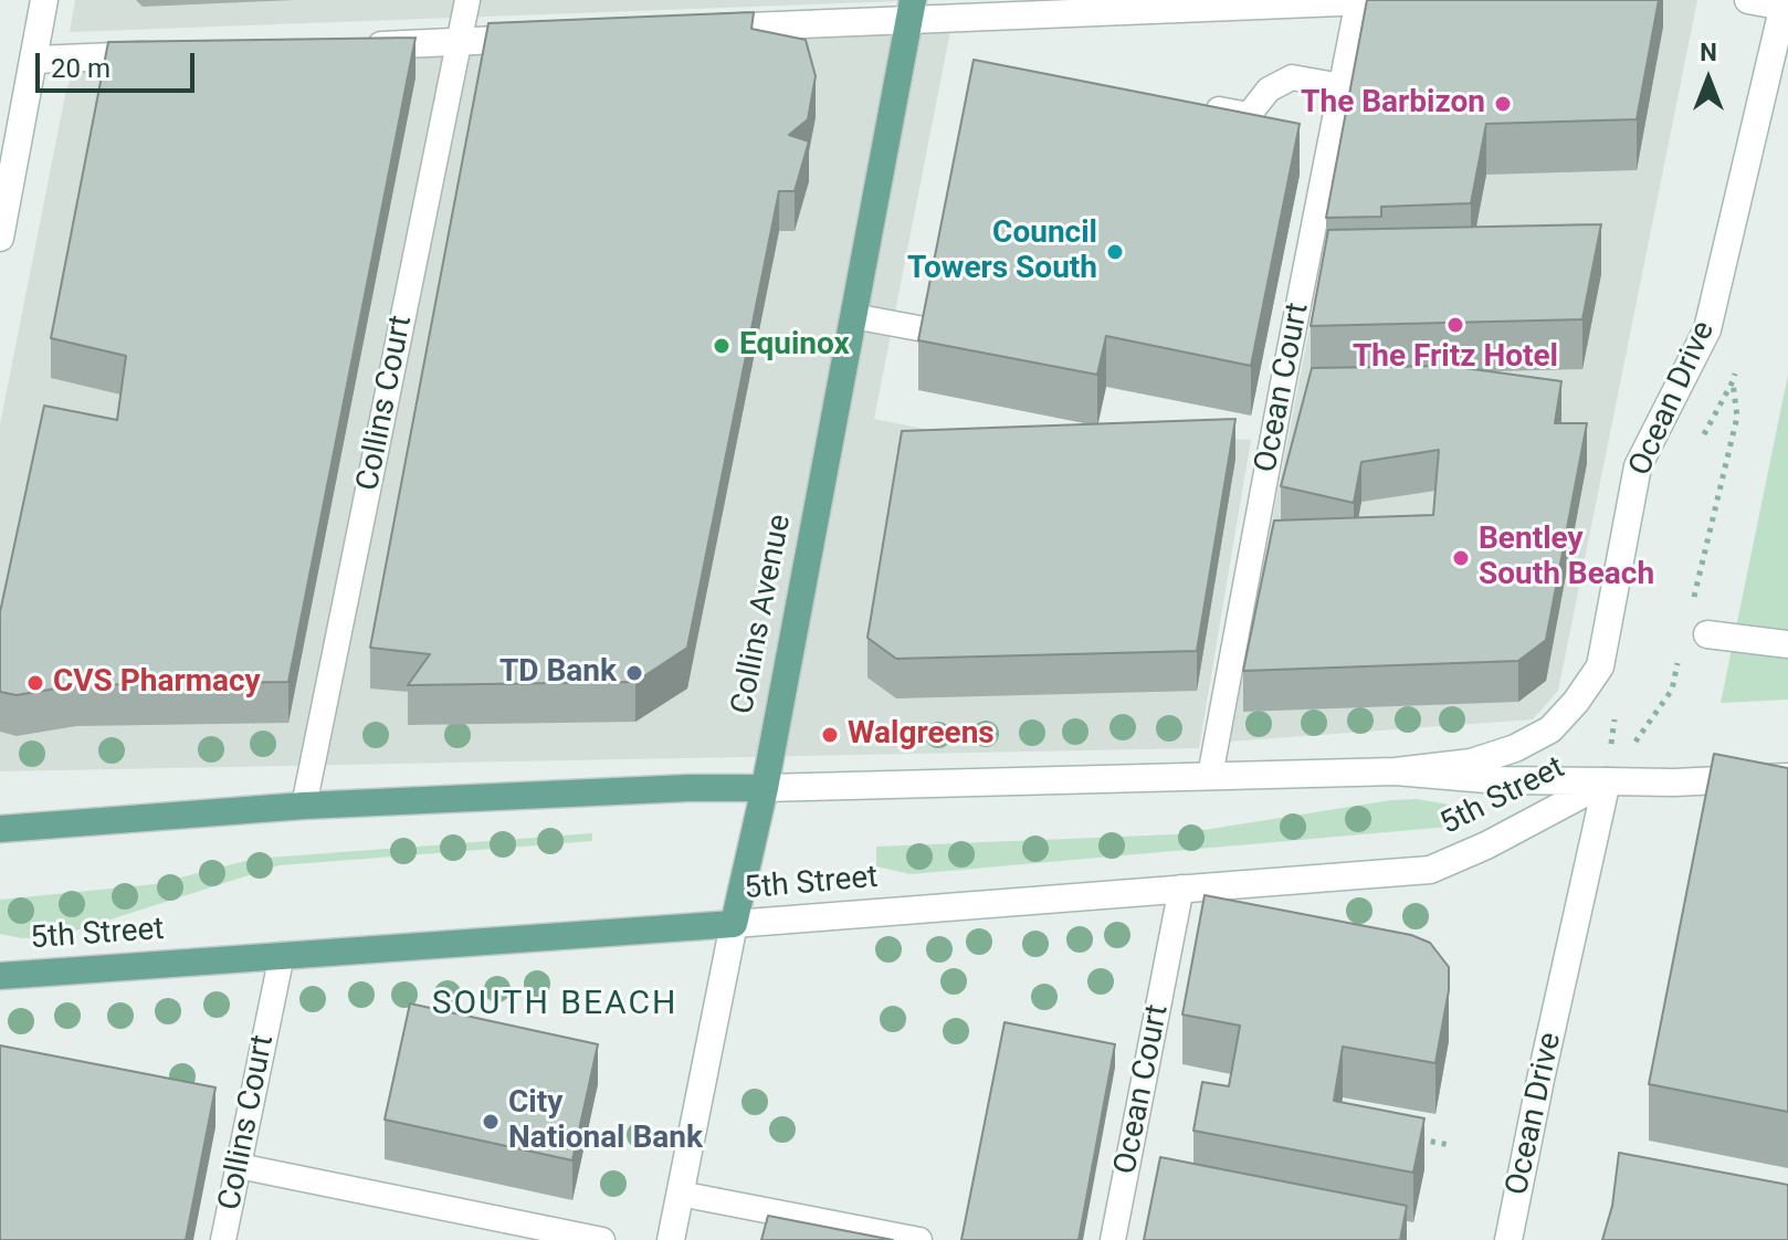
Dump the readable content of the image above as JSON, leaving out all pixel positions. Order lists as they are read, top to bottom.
{
  "streets": {
    "main road": ["Collins Avenue", "5th Street"],
    "street": ["Ocean Drive"],
    "lane": ["Ocean Court", "Collins Court"]
  },
  "crossings": [
    ["Ocean Court", "5th Street"],
    ["Ocean Drive", "5th Street"],
    ["Collins Court", "5th Street"],
    ["Collins Avenue", "5th Street"]
  ],
  "districts": ["SOUTH BEACH"],
  "places": [
    "The Barbizon",
    "Council Towers South",
    "The Fritz Hotel",
    "Equinox",
    "Bentley South Beach",
    "TD Bank",
    "CVS Pharmacy",
    "Walgreens",
    "City National Bank"
  ],
  "scale_bar": "20 m",
  "north": "top"
}
